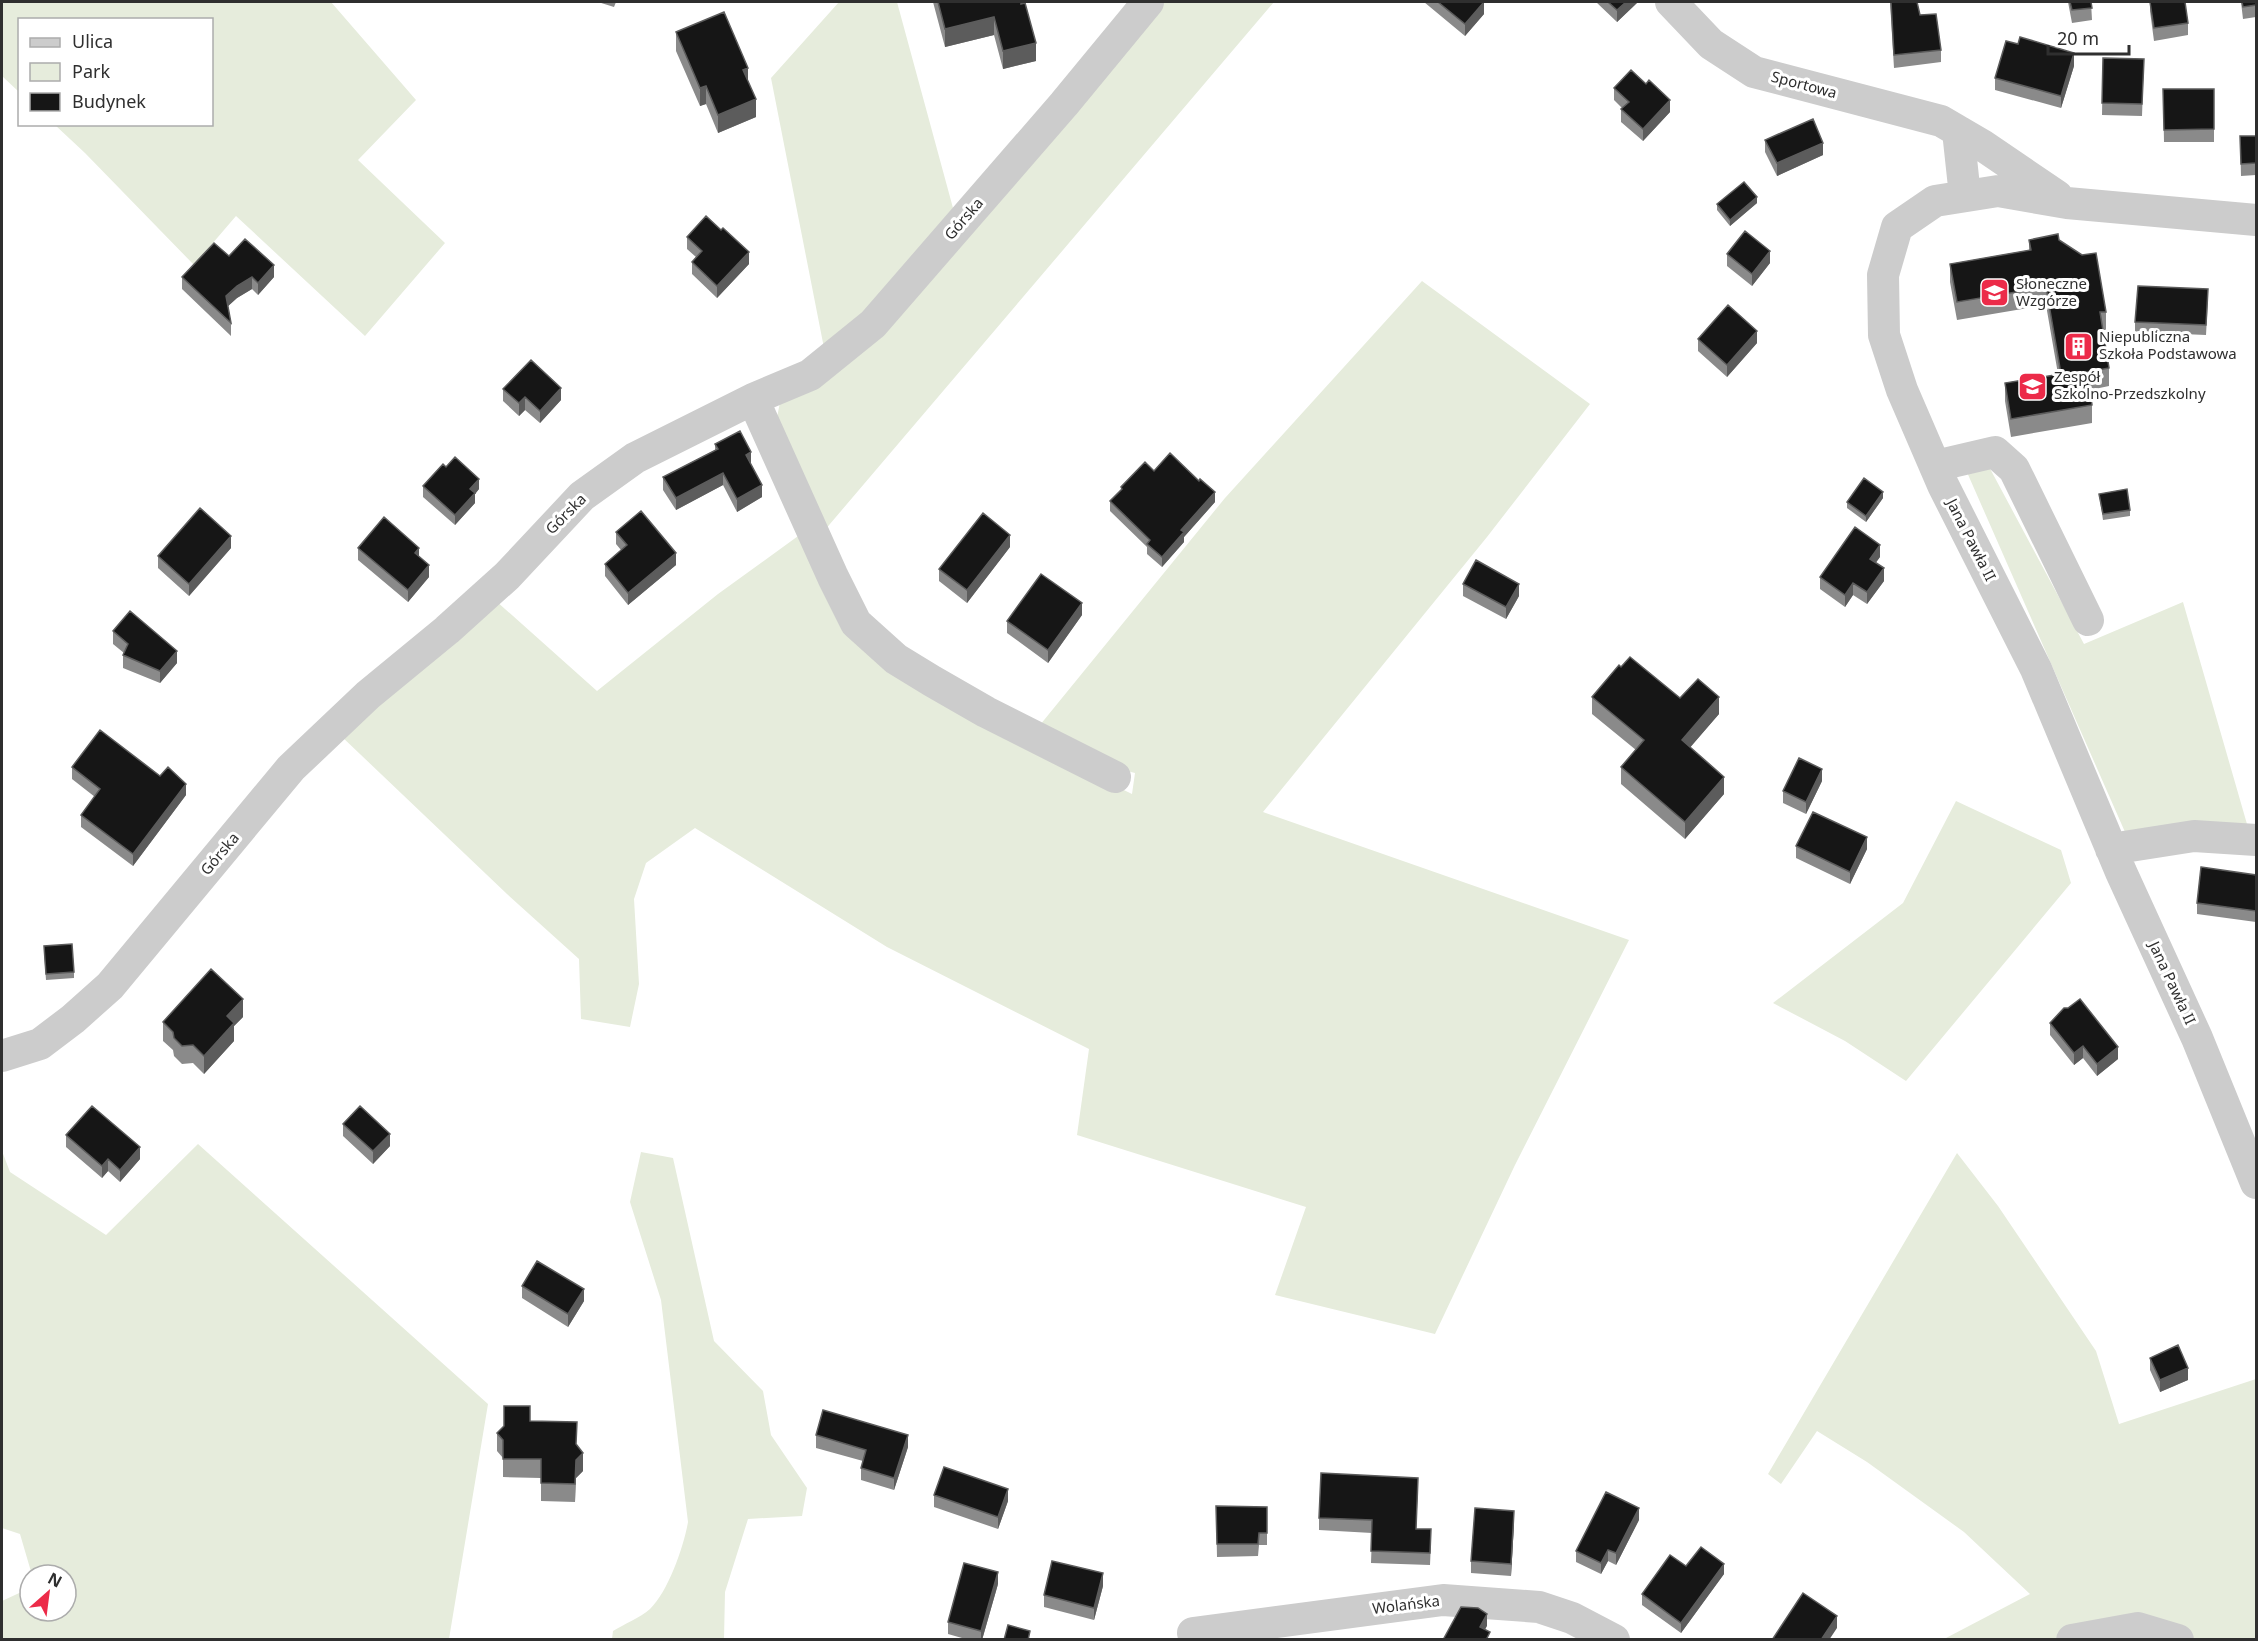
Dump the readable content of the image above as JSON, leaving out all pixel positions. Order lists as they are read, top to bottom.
{
  "streets": {
    "street": [
      "Sportowa",
      "Górska",
      "Jana Pawła II",
      "Wolańska"
    ]
  },
  "crossings": [
    ["Sportowa", "Jana Pawła II"]
  ],
  "places": {
    "school or university": ["Słoneczne Wzgórze", "Zespół Szkolno-Przedszkolny"],
    "building": ["Niepubliczna Szkoła Podstawowa"]
  },
  "legend": ["Ulica", "Park", "Budynek"],
  "scale_bar": "20 m",
  "north": "top right"
}
